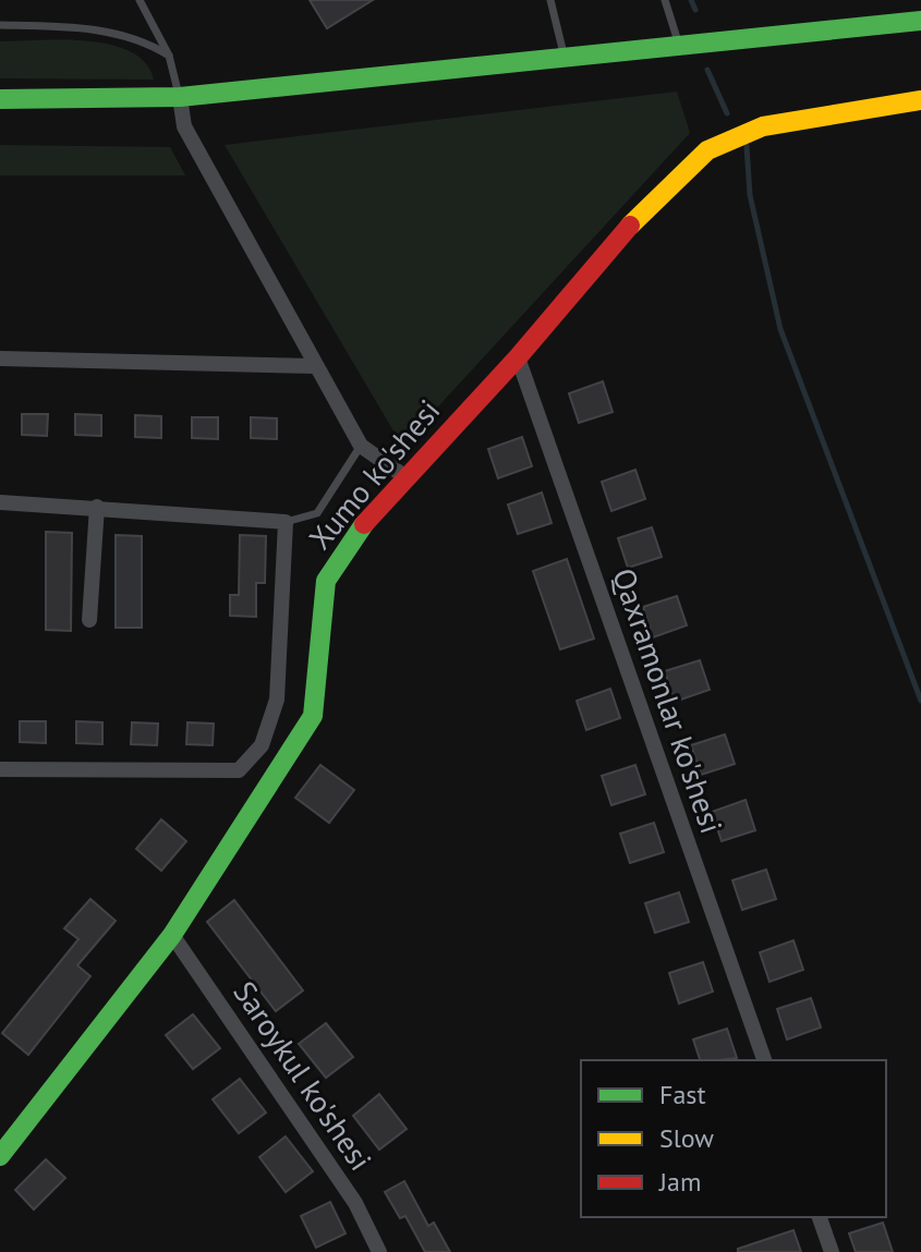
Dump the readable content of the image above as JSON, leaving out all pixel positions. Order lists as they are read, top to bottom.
{
  "streets": {
    "street": ["Xumo ko'shesi", "Qaxramonlar ko'shesi", "Saroykul ko'shesi"]
  },
  "crossings": [
    ["Xumo ko'shesi", "Qaxramonlar ko'shesi"],
    ["Xumo ko'shesi", "Saroykul ko'shesi"]
  ],
  "legend": ["Fast", "Slow", "Jam"]
}
